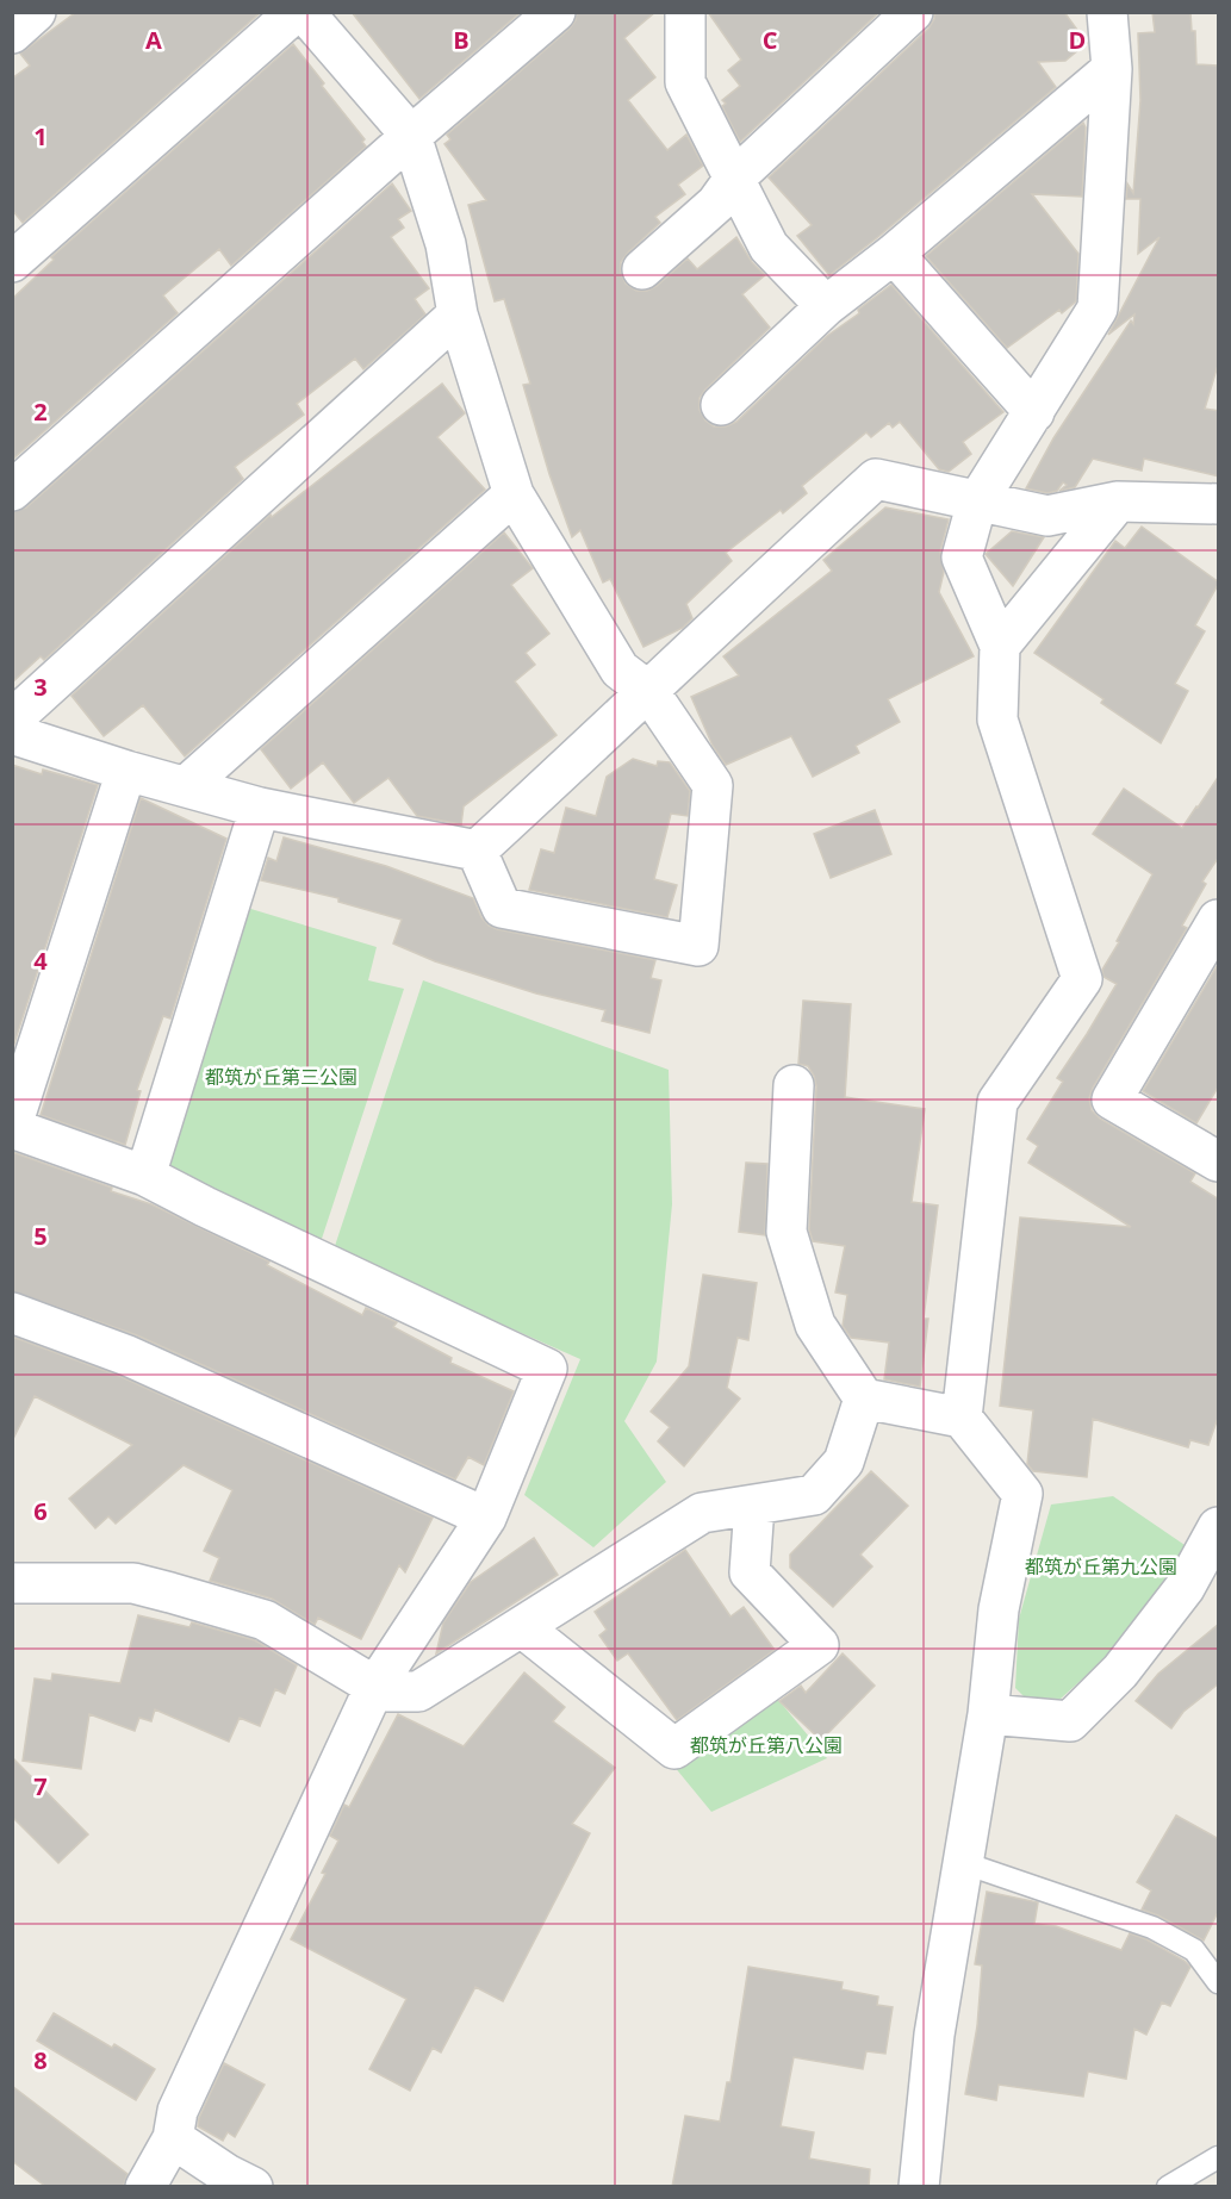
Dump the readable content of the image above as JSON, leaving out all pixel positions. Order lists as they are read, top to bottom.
{
  "parks": ["都筑が丘第三公園", "都筑が丘第九公園", "都筑が丘第八公園"],
  "grid": {
    "columns": [
      "A",
      "B",
      "C",
      "D"
    ],
    "rows": [
      "1",
      "2",
      "3",
      "4",
      "5",
      "6",
      "7",
      "8"
    ]
  }
}
